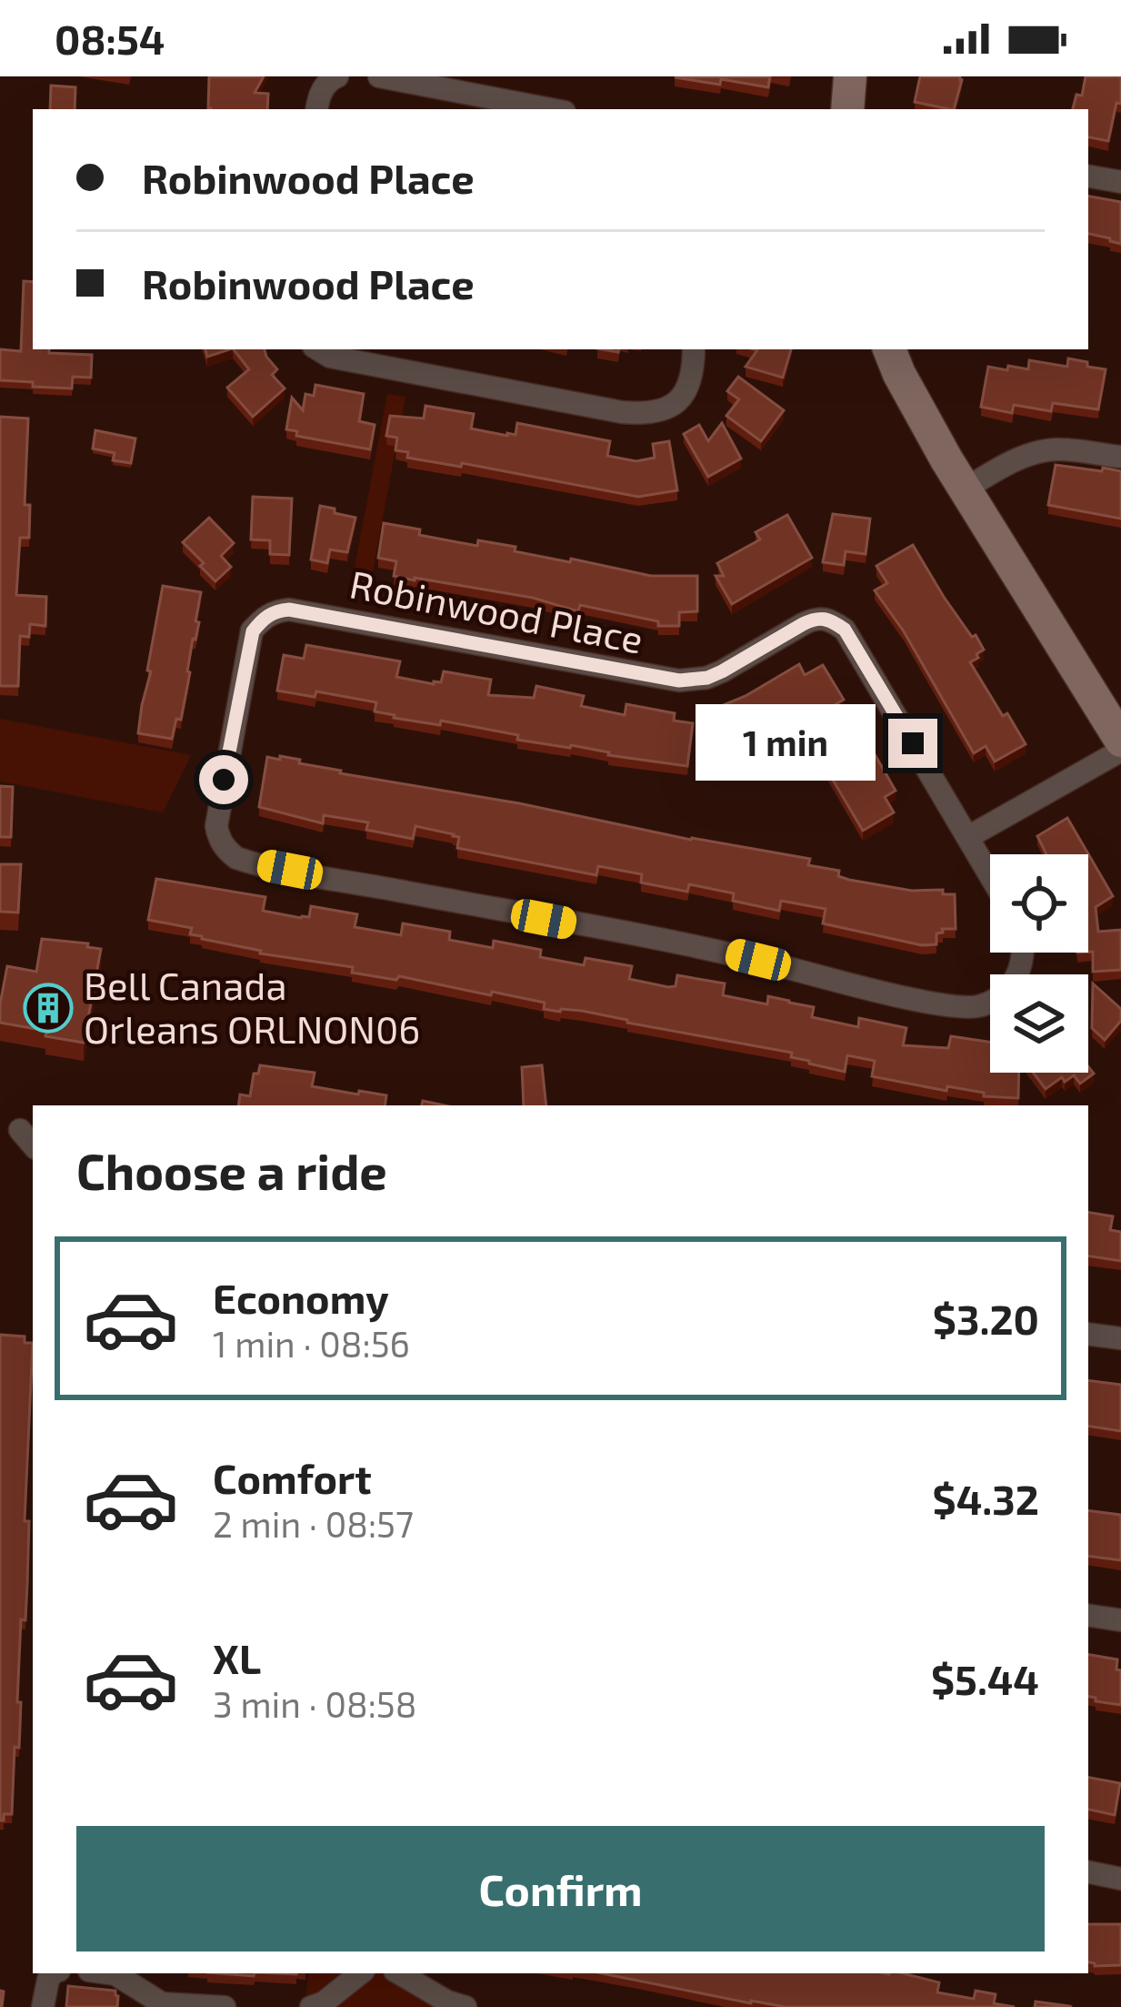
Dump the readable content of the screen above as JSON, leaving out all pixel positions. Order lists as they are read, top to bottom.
{
  "streets": {
    "street": ["Robinwood Place"]
  },
  "places": {
    "building": ["Bell Canada Orleans ORLNON06"]
  },
  "page": {
    "status": "08:54",
    "banner": ["Robinwood Place", "Robinwood Place"],
    "bubble": "1 min",
    "heading": "Choose a ride",
    "list": [
      {
        "name": "Economy",
        "note": "1 min · 08:56",
        "value": "$3.20"
      },
      {
        "name": "Comfort",
        "note": "2 min · 08:57",
        "value": "$4.32"
      },
      {
        "name": "XL",
        "note": "3 min · 08:58",
        "value": "$5.44"
      }
    ],
    "buttons": "Confirm"
  }
}
